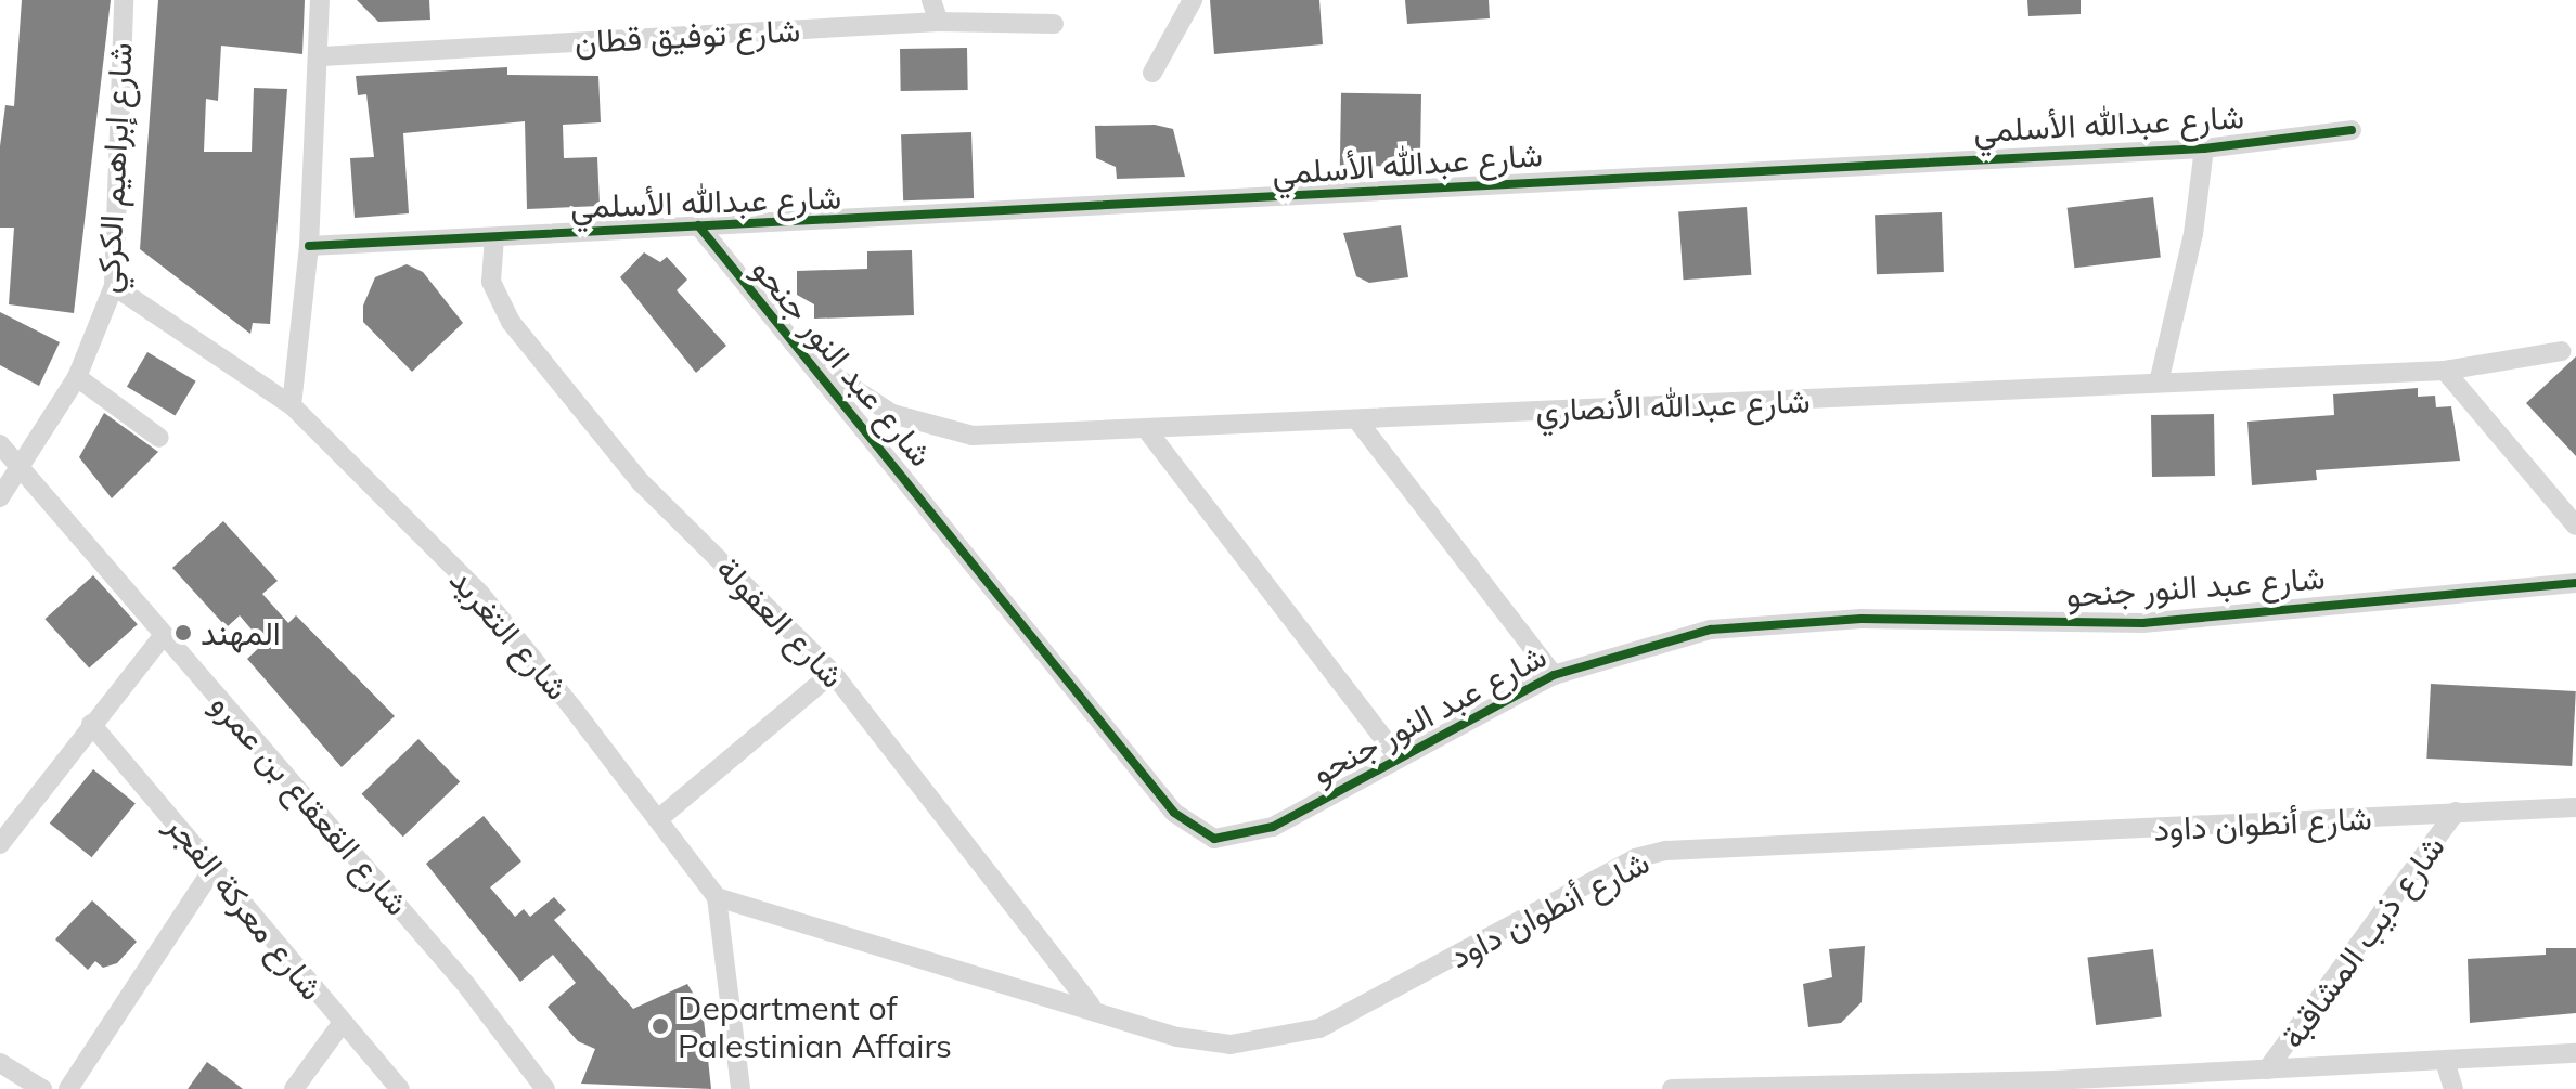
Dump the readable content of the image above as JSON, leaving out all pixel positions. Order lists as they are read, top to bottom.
{
  "streets": {
    "street": [
      "شارع توفيق قطان",
      "شارع عبدالله الأسلمي",
      "شارع إبراهيم الكركي",
      "شارع عبد النور جنحو",
      "شارع عبدالله الأنصاري",
      "شارع العفولة",
      "شارع التغريد",
      "شارع القعقاع بن عمرو",
      "شارع أنطوان داود",
      "شارع معركة الفجر",
      "شارع ذيب المشاقبة"
    ]
  },
  "crossings": [
    ["شارع عبدالله الأسلمي", "شارع عبد النور جنحو"],
    ["شارع عبدالله الأسلمي", "شارع العفولة"],
    ["شارع إبراهيم الكركي", "شارع التغريد"],
    ["شارع إبراهيم الكركي", "شارع القعقاع بن عمرو"],
    ["شارع عبد النور جنحو", "شارع عبدالله الأنصاري"],
    ["شارع العفولة", "شارع أنطوان داود"],
    ["شارع التغريد", "شارع أنطوان داود"],
    ["شارع أنطوان داود", "شارع ذيب المشاقبة"]
  ],
  "places": ["المهند", "Department of Palestinian Affairs"]
}
